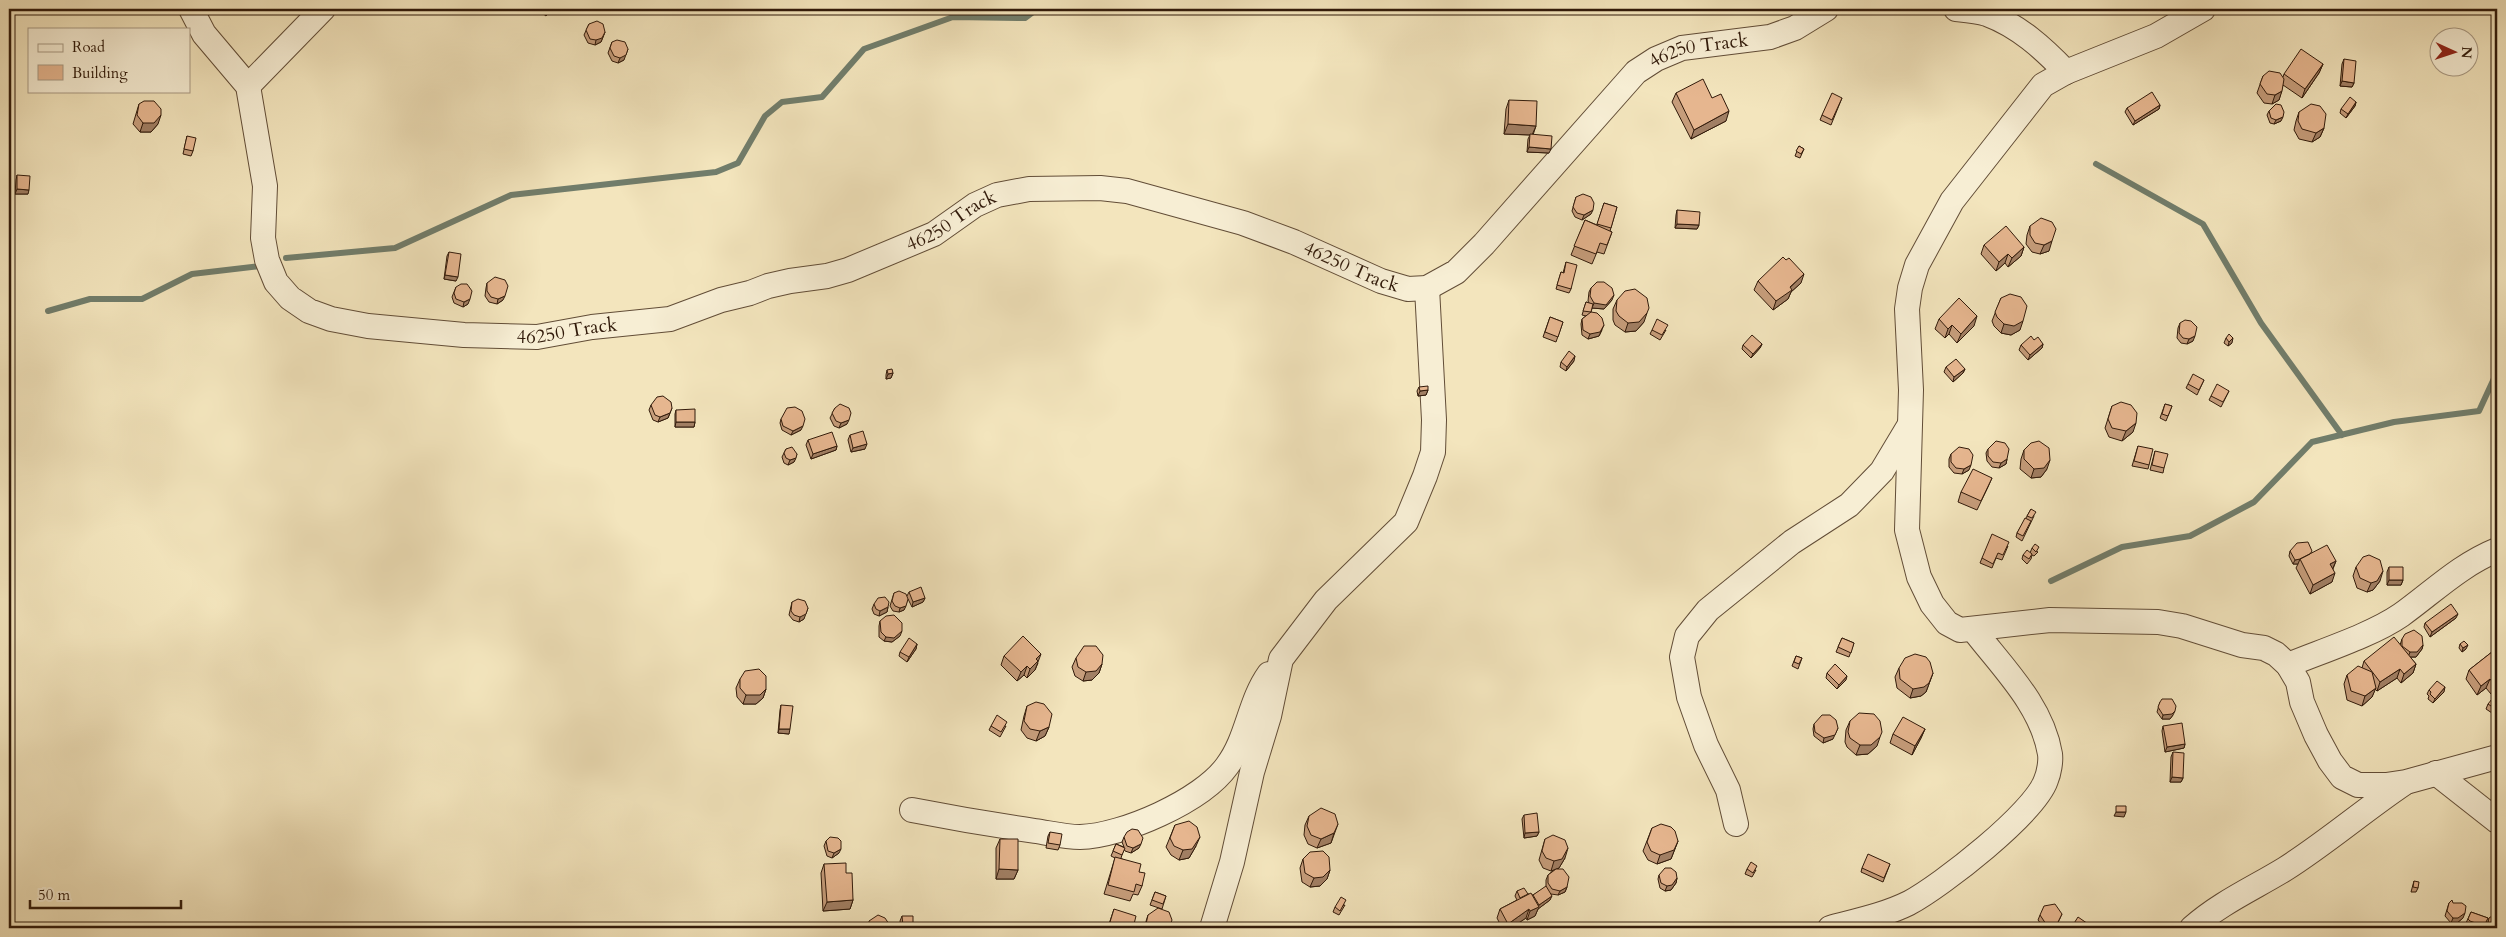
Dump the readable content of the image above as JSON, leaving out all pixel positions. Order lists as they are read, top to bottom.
{
  "streets": {
    "street": ["46250 Track"]
  },
  "legend": ["Road", "Building"],
  "scale_bar": "50 m",
  "north": "right"
}
